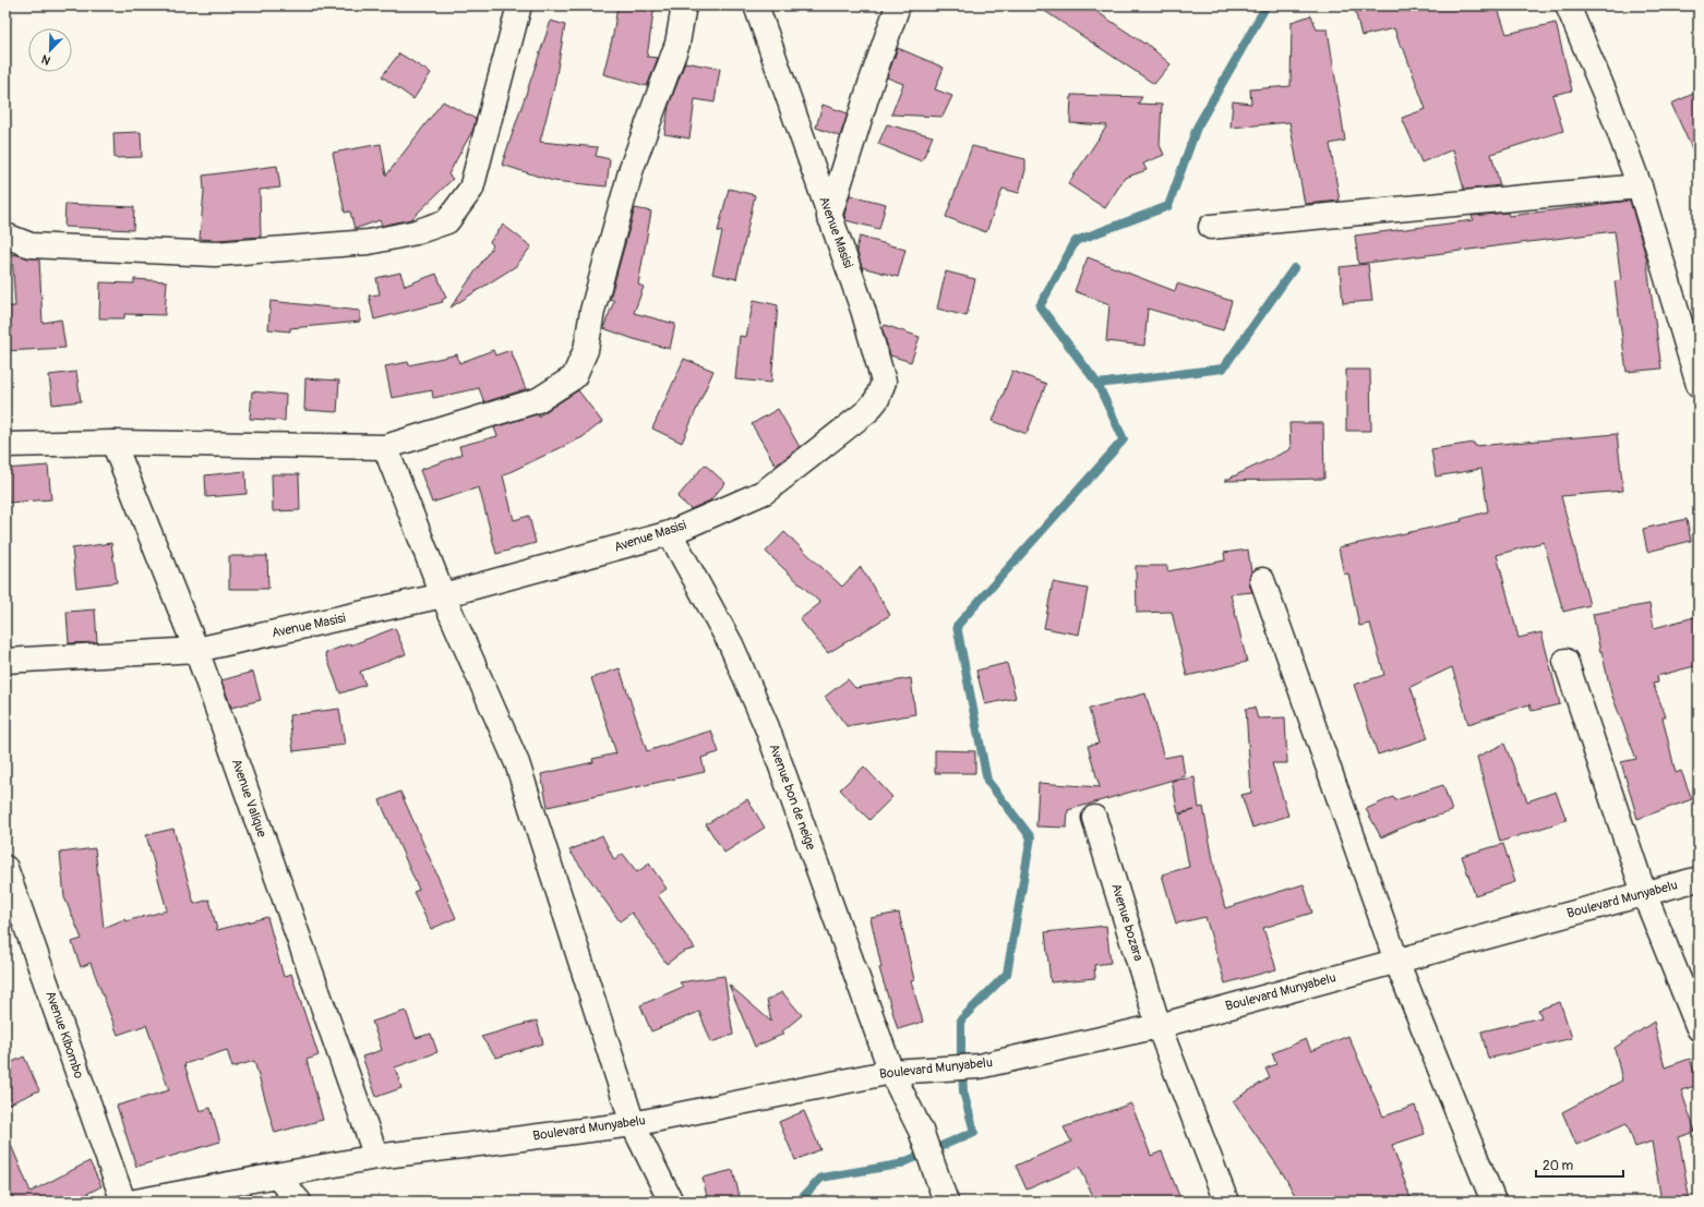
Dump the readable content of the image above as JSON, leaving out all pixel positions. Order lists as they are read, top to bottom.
{
  "streets": {
    "street": [
      "Avenue Masisi",
      "Avenue bon de neige",
      "Avenue Valique",
      "Boulevard Munyabelu",
      "Avenue bozara",
      "Avenue Kibombo"
    ]
  },
  "crossings": [
    ["Avenue Masisi", "Avenue bon de neige"],
    ["Avenue Masisi", "Avenue Valique"],
    ["Avenue bon de neige", "Boulevard Munyabelu"],
    ["Avenue Valique", "Boulevard Munyabelu"],
    ["Boulevard Munyabelu", "Avenue bozara"]
  ],
  "scale_bar": "20 m",
  "north": "bottom left"
}
